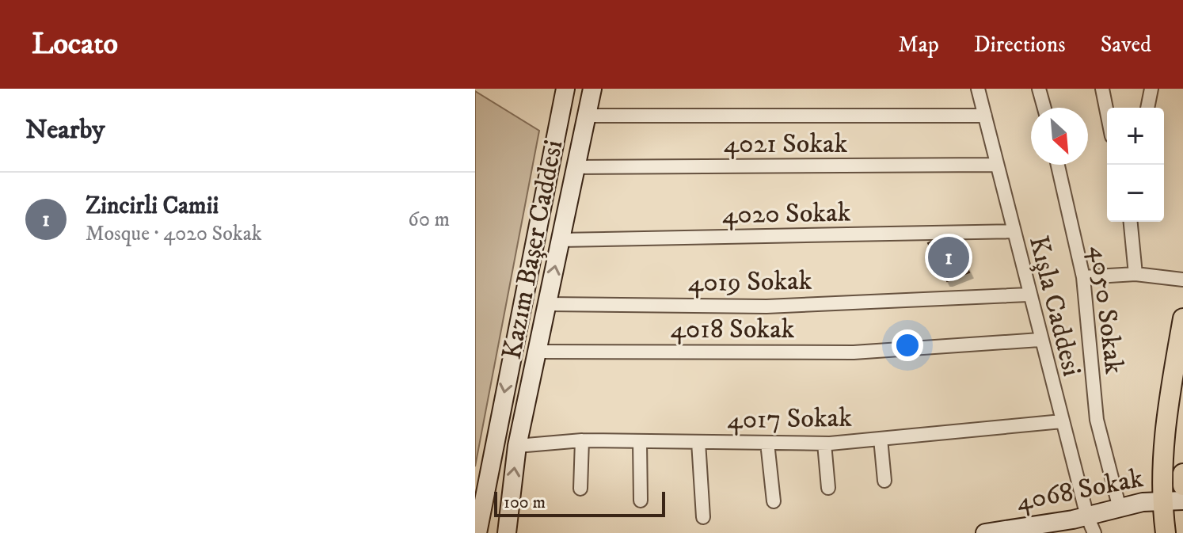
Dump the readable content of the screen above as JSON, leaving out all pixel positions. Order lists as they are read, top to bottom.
{
  "streets": {
    "main road": ["Kazım Başer Caddesi", "4068 Sokak"],
    "street": [
      "4021 Sokak",
      "4020 Sokak",
      "4019 Sokak",
      "Kışla Caddesi",
      "4050 Sokak",
      "4018 Sokak",
      "4017 Sokak"
    ]
  },
  "crossings": [
    ["4021 Sokak", "Kazım Başer Caddesi"],
    ["4021 Sokak", "Kışla Caddesi"],
    ["4020 Sokak", "Kazım Başer Caddesi"],
    ["4020 Sokak", "Kışla Caddesi"],
    ["Kazım Başer Caddesi", "4019 Sokak"],
    ["Kazım Başer Caddesi", "4018 Sokak"],
    ["Kazım Başer Caddesi", "4017 Sokak"],
    ["4019 Sokak", "Kışla Caddesi"],
    ["Kışla Caddesi", "4018 Sokak"],
    ["Kışla Caddesi", "4017 Sokak"],
    ["Kışla Caddesi", "4068 Sokak"],
    ["4050 Sokak", "4068 Sokak"]
  ],
  "scale_bar": "100 m",
  "north": "bottom right",
  "page": {
    "header": "Locato",
    "nav": ["Map", "Directions", "Saved"],
    "heading": "Nearby",
    "map_buttons": ["+", "−"],
    "list": [
      {
        "mark": "1",
        "name": "Zincirli Camii",
        "note": "Mosque · 4020 Sokak",
        "value": "60 m"
      }
    ],
    "pins": "1",
    "scale": "100 m"
  }
}
